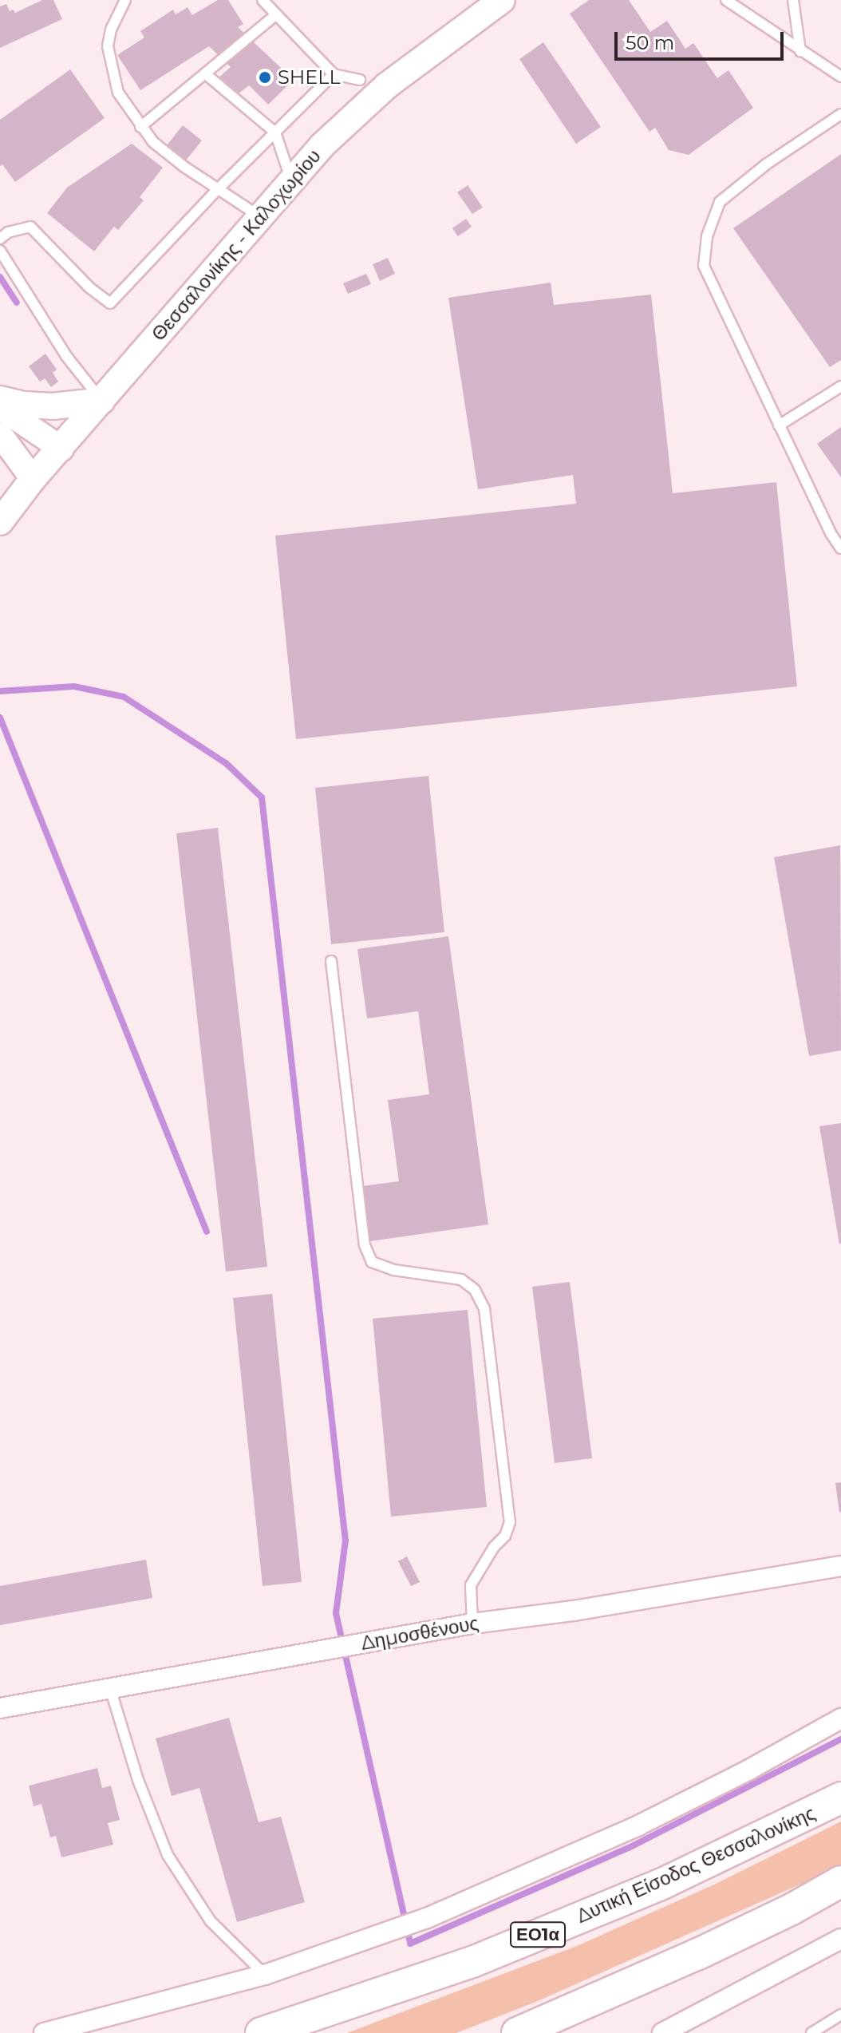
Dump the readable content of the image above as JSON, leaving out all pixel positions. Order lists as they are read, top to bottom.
{
  "streets": {
    "highway": ["Δυτική Είσοδος Θεσσαλονίκης", "ΕΟ1α"],
    "main road": ["Θεσσαλονίκης - Καλοχωρίου"],
    "street": ["Δημοσθένους"]
  },
  "places": ["SHELL"],
  "scale_bar": "50 m"
}
